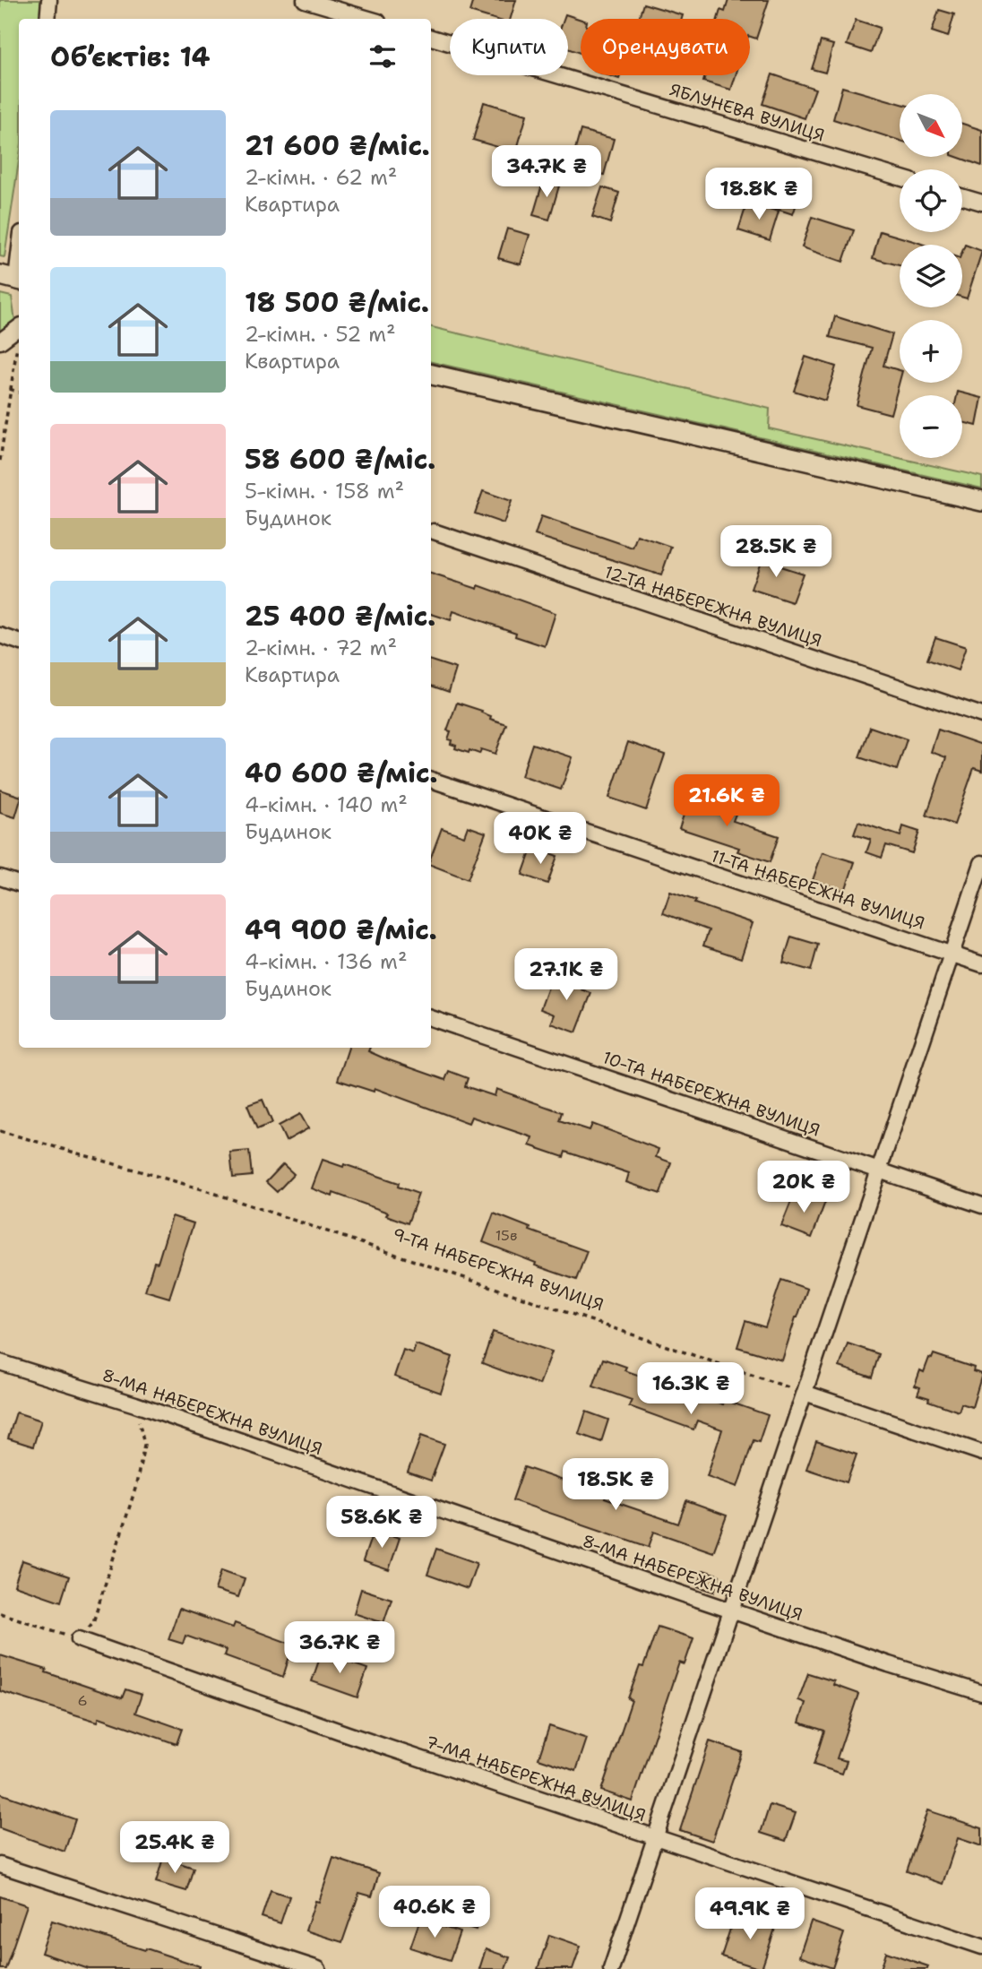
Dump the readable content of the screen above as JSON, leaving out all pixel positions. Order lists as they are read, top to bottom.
{
  "streets": {
    "street": [
      "ЯБЛУНЕВА ВУЛИЦЯ",
      "12-ТА НАБЕРЕЖНА ВУЛИЦЯ",
      "11-ТА НАБЕРЕЖНА ВУЛИЦЯ",
      "10-ТА НАБЕРЕЖНА ВУЛИЦЯ",
      "8-МА НАБЕРЕЖНА ВУЛИЦЯ",
      "7-МА НАБЕРЕЖНА ВУЛИЦЯ"
    ],
    "path": ["9-ТА НАБЕРЕЖНА ВУЛИЦЯ"]
  },
  "house_numbers": ["15в", "6"],
  "north": "bottom right",
  "page": {
    "chip": ["Купити", "Орендувати"],
    "heading": "Об’єктів: 14",
    "map_buttons": ["+", "−"],
    "list": [
      {
        "name": "21 600 ₴/міс.",
        "note": "2-кімн. · 62 m² · Квартира"
      },
      {
        "name": "18 500 ₴/міс.",
        "note": "2-кімн. · 52 m² · Квартира"
      },
      {
        "name": "58 600 ₴/міс.",
        "note": "5-кімн. · 158 m² · Будинок"
      },
      {
        "name": "25 400 ₴/міс.",
        "note": "2-кімн. · 72 m² · Квартира"
      },
      {
        "name": "40 600 ₴/міс.",
        "note": "4-кімн. · 140 m² · Будинок"
      },
      {
        "name": "49 900 ₴/міс.",
        "note": "4-кімн. · 136 m² · Будинок"
      }
    ],
    "price": [
      "34.7K ₴",
      "18.8K ₴",
      "28.5K ₴",
      "21.6K ₴",
      "40K ₴",
      "27.1K ₴",
      "20K ₴",
      "16.3K ₴",
      "18.5K ₴",
      "58.6K ₴",
      "36.7K ₴",
      "25.4K ₴",
      "40.6K ₴",
      "49.9K ₴"
    ]
  }
}
